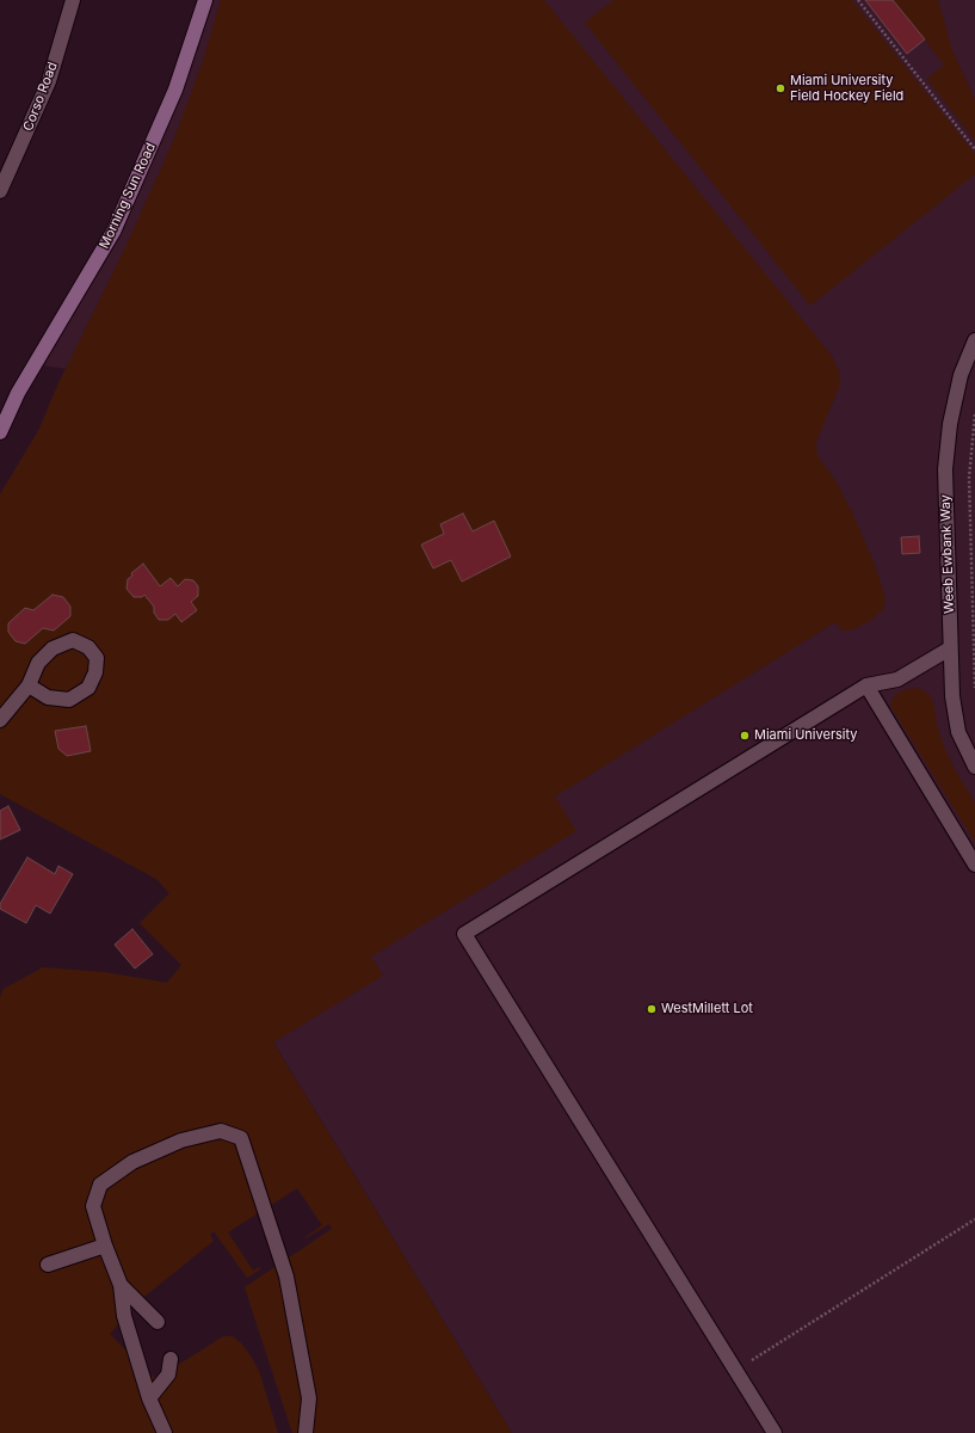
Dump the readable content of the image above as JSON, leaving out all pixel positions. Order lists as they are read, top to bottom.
{
  "streets": {
    "main road": ["Morning Sun Road"],
    "street": ["Corso Road", "Weeb Ewbank Way"]
  },
  "places": ["Miami University Field Hockey Field", "Miami University", "WestMillett Lot"]
}
